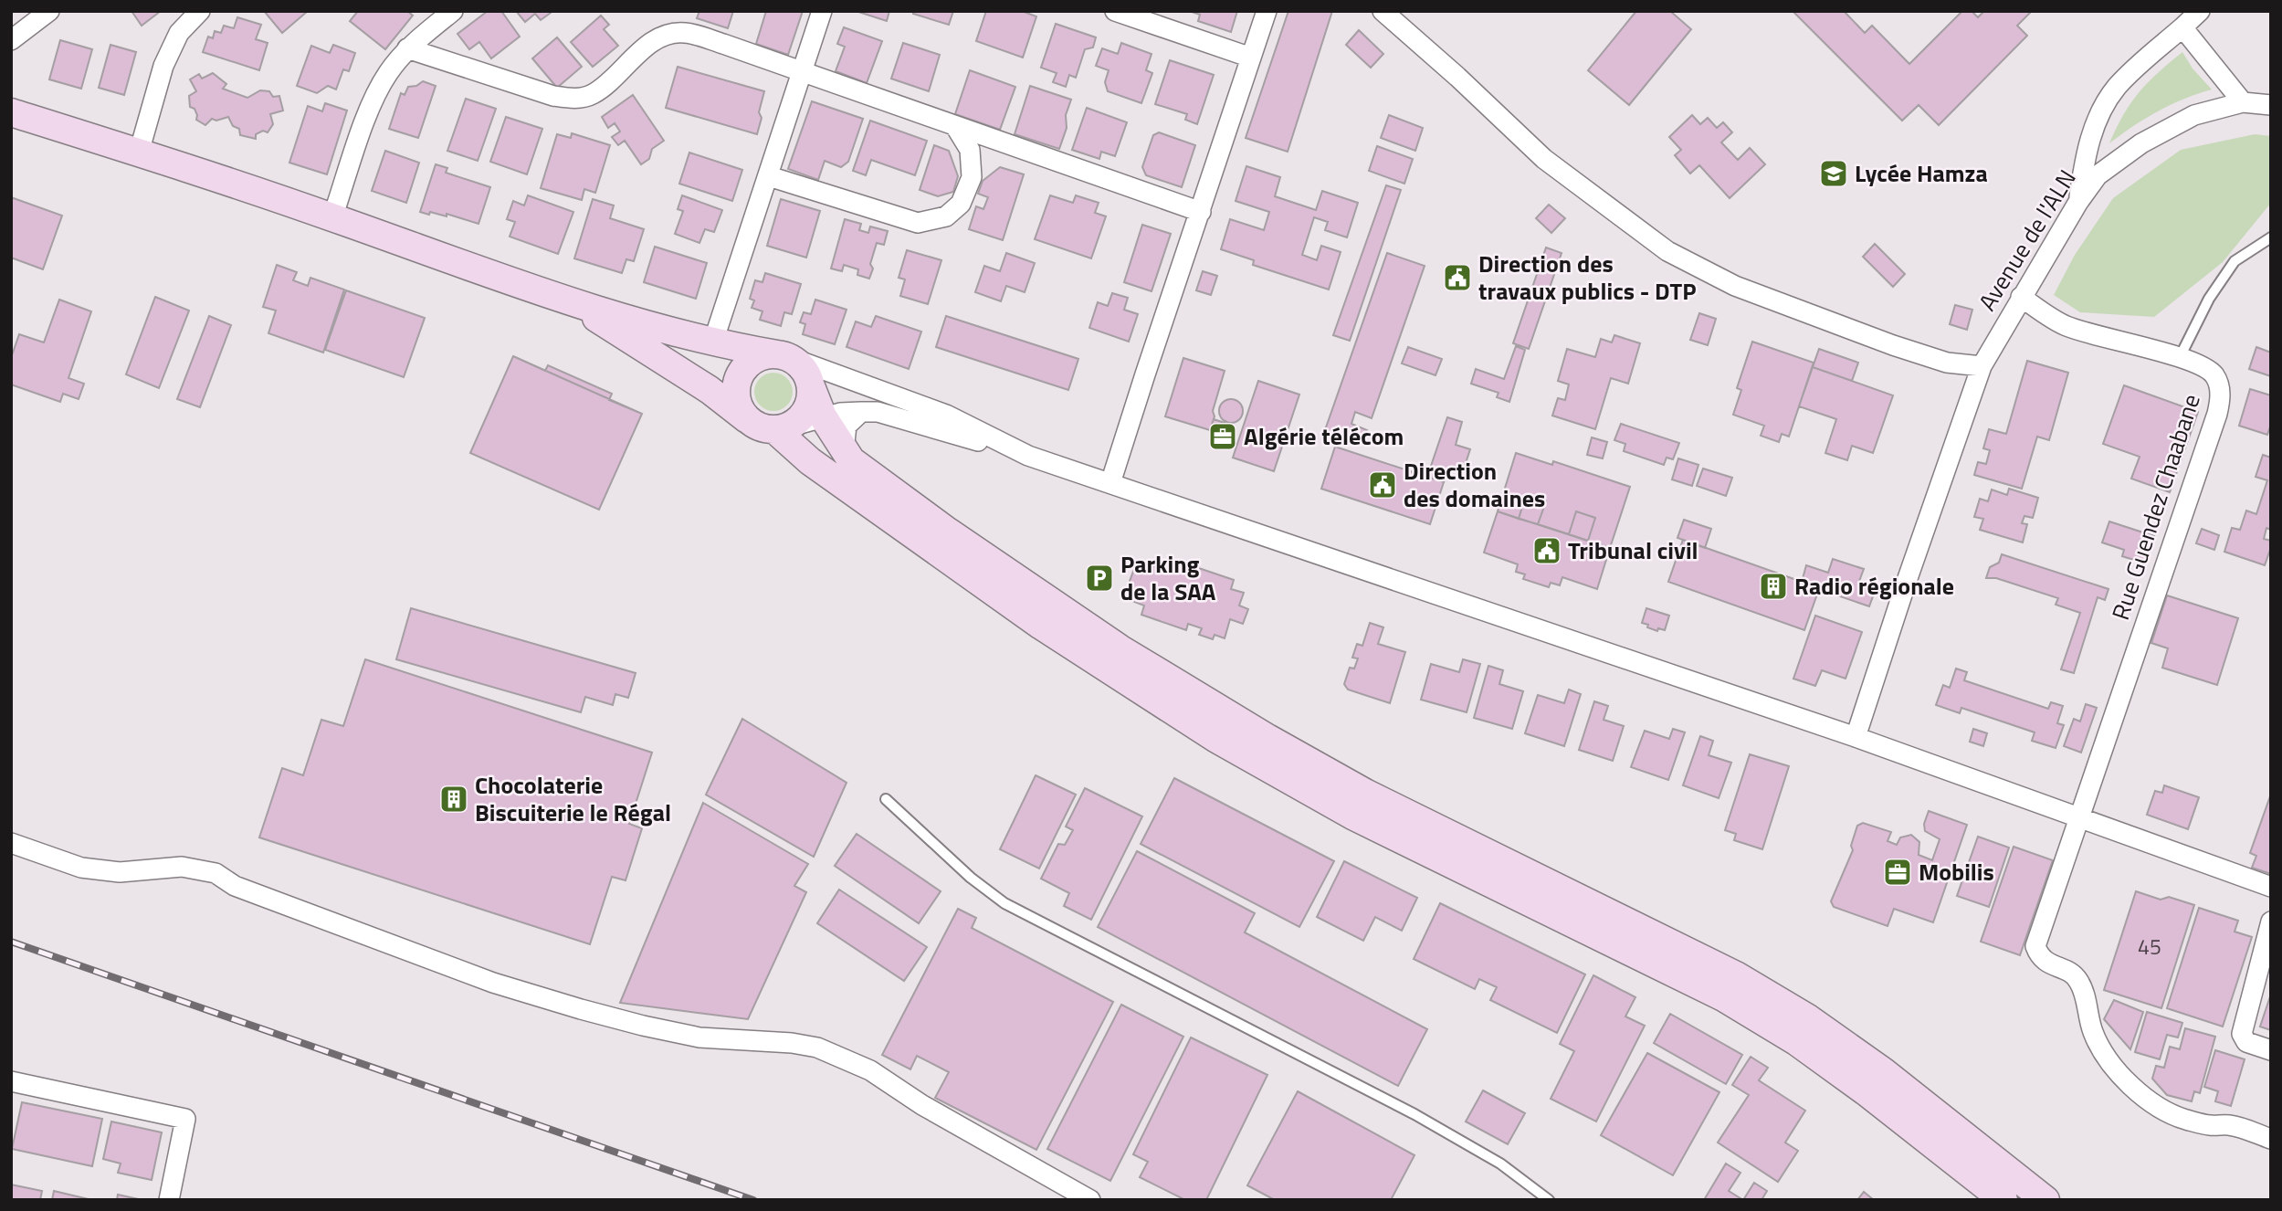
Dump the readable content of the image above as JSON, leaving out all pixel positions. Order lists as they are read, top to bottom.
{
  "streets": {
    "street": ["Avenue de l'ALN", "Rue Guendez Chaabane"]
  },
  "crossings": [
    ["Avenue de l'ALN", "Rue Guendez Chaabane"]
  ],
  "places": {
    "school or university": ["Lycée Hamza"],
    "public building": ["Direction des travaux publics - DTP", "Direction des domaines", "Tribunal civil"],
    "office": ["Algérie télécom", "Mobilis"],
    "parking": ["Parking de la SAA"],
    "building": ["Radio régionale", "Chocolaterie Biscuiterie le Régal"]
  },
  "house_numbers": ["45"]
}
